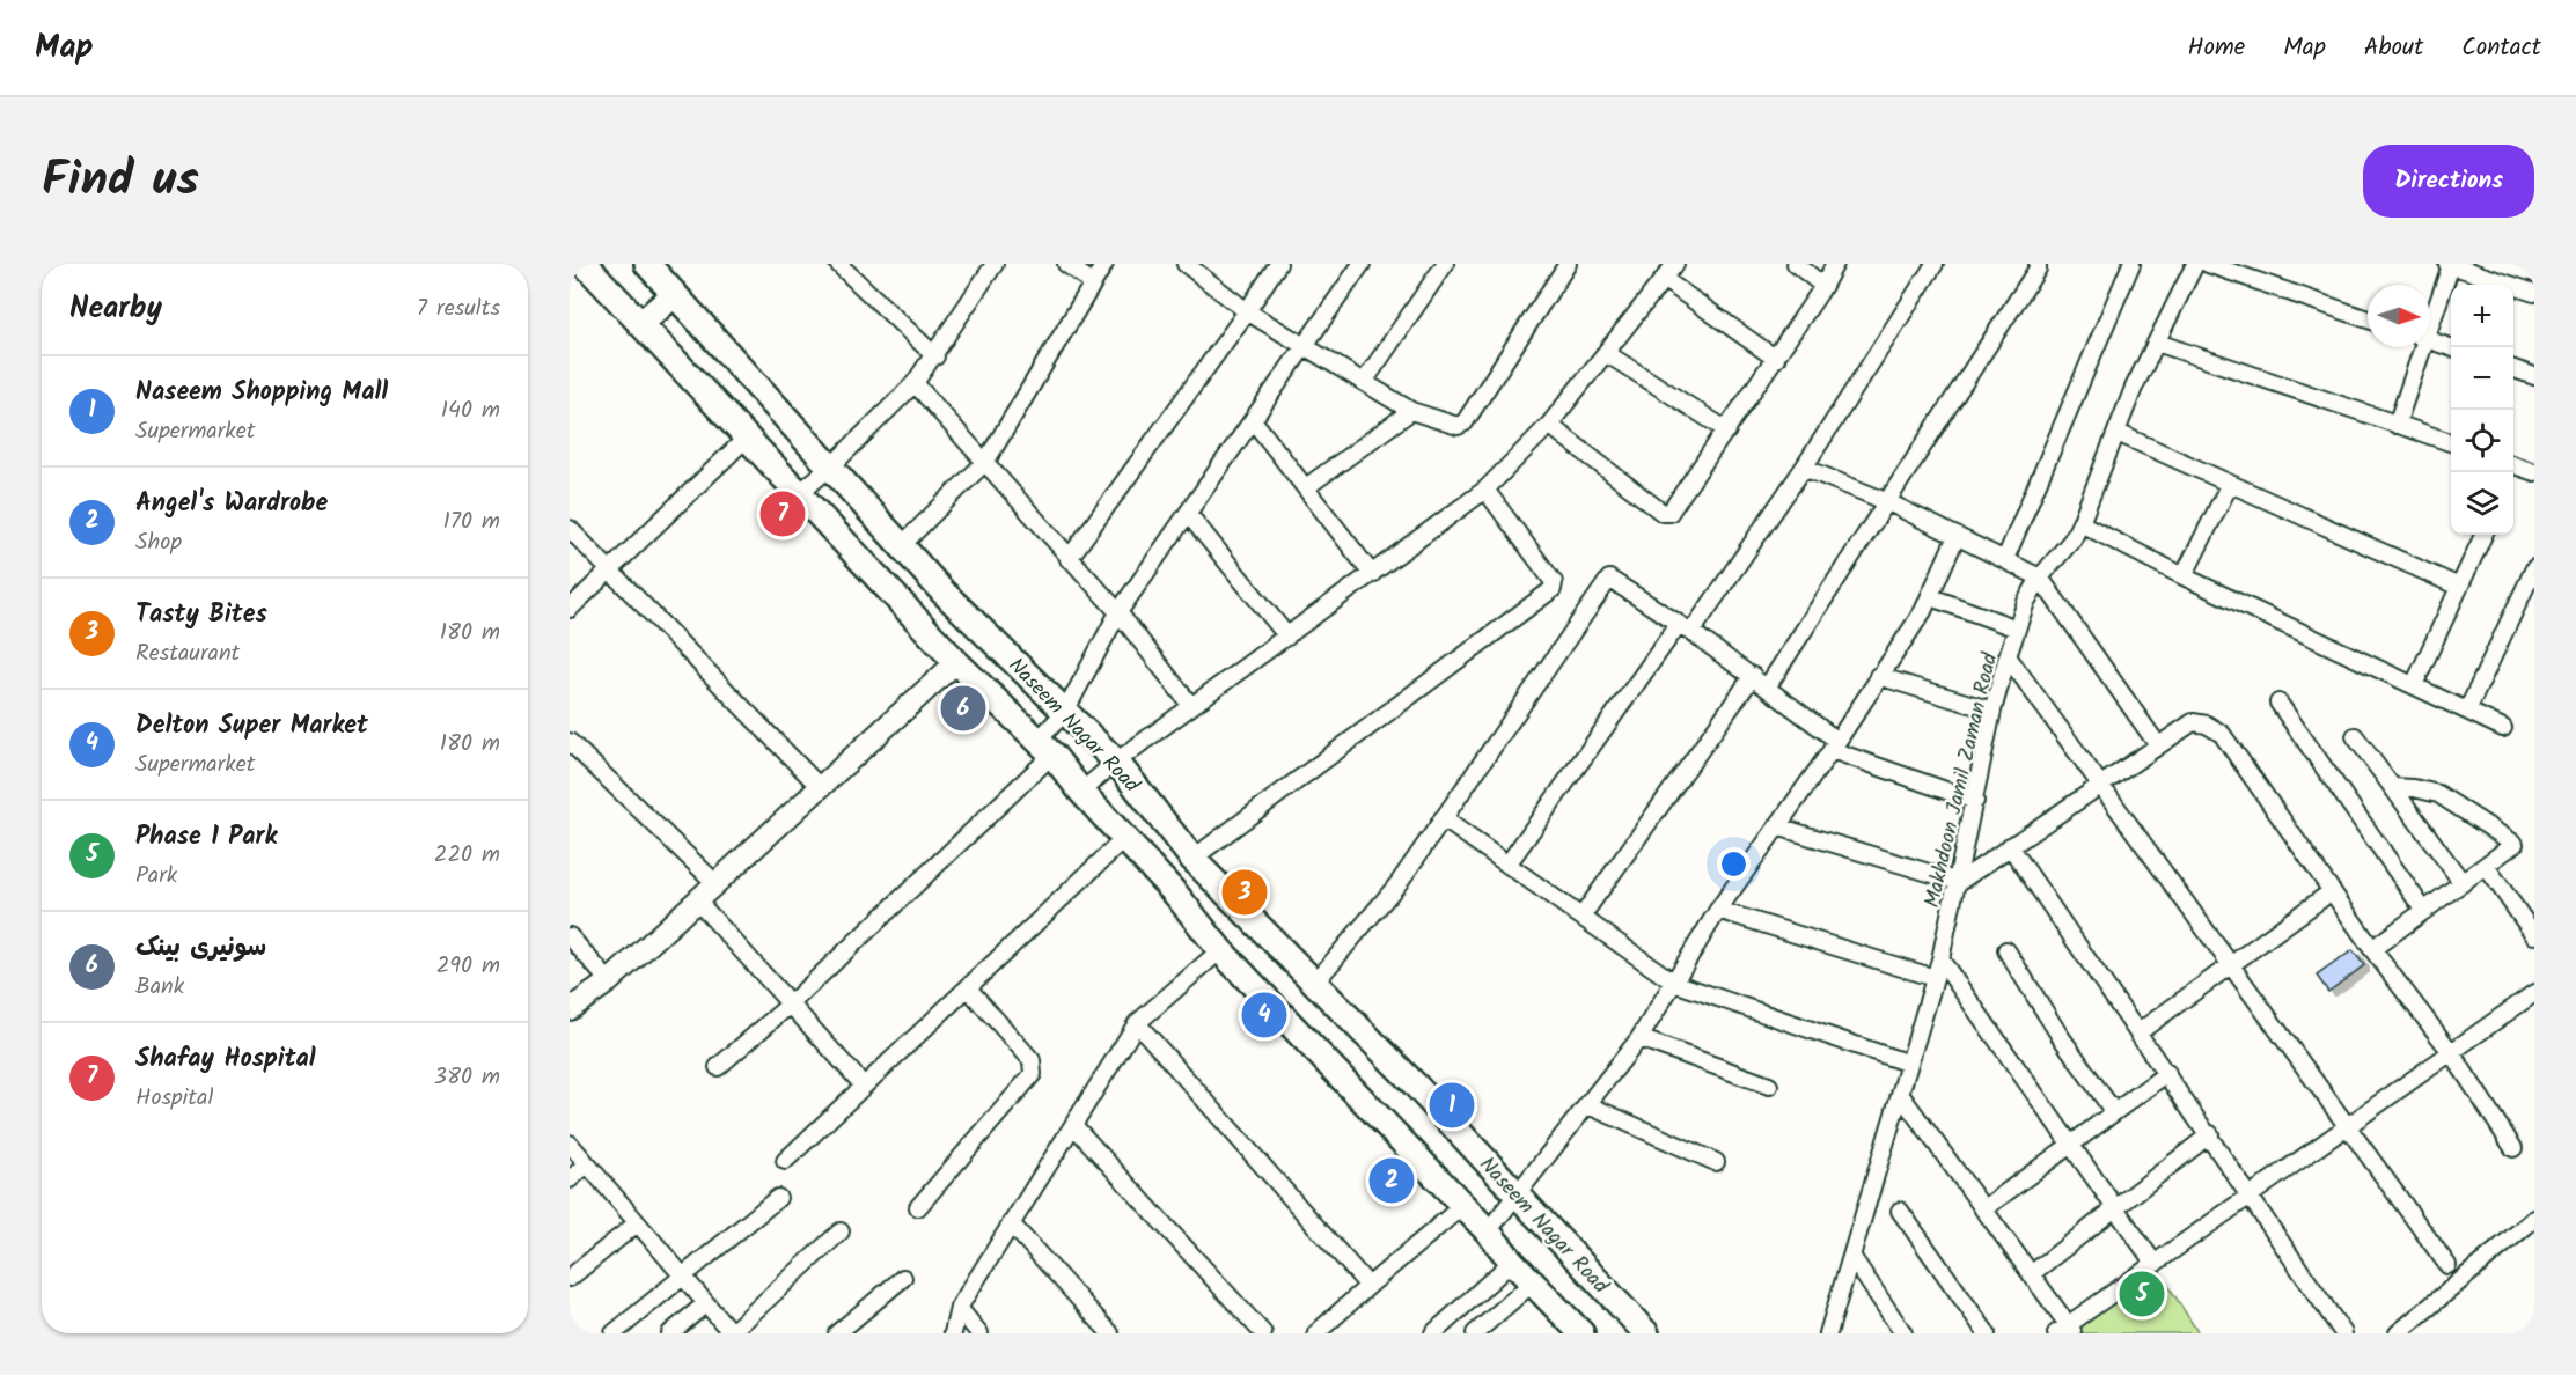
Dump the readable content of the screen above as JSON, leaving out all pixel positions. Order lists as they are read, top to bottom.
{
  "streets": {
    "main road": ["Naseem Nagar Road"],
    "street": ["Makhdoon Jamil Zaman Road"]
  },
  "north": "right",
  "page": {
    "header": "Map",
    "nav": [
      "Home",
      "Map",
      "About",
      "Contact"
    ],
    "title": "Find us",
    "buttons": "Directions",
    "heading": ["Nearby", "7 results"],
    "map_buttons": ["+", "−"],
    "list": [
      {
        "mark": "1",
        "name": "Naseem Shopping Mall",
        "note": "Supermarket",
        "value": "140 m"
      },
      {
        "mark": "2",
        "name": "Angel's Wardrobe",
        "note": "Shop",
        "value": "170 m"
      },
      {
        "mark": "3",
        "name": "Tasty Bites",
        "note": "Restaurant",
        "value": "180 m"
      },
      {
        "mark": "4",
        "name": "Delton Super Market",
        "note": "Supermarket",
        "value": "180 m"
      },
      {
        "mark": "5",
        "name": "Phase 1 Park",
        "note": "Park",
        "value": "220 m"
      },
      {
        "mark": "6",
        "name": "سونیری بینک",
        "note": "Bank",
        "value": "290 m"
      },
      {
        "mark": "7",
        "name": "Shafay Hospital",
        "note": "Hospital",
        "value": "380 m"
      }
    ],
    "pins": [
      "7",
      "6",
      "3",
      "4",
      "1",
      "2",
      "5"
    ]
  }
}
